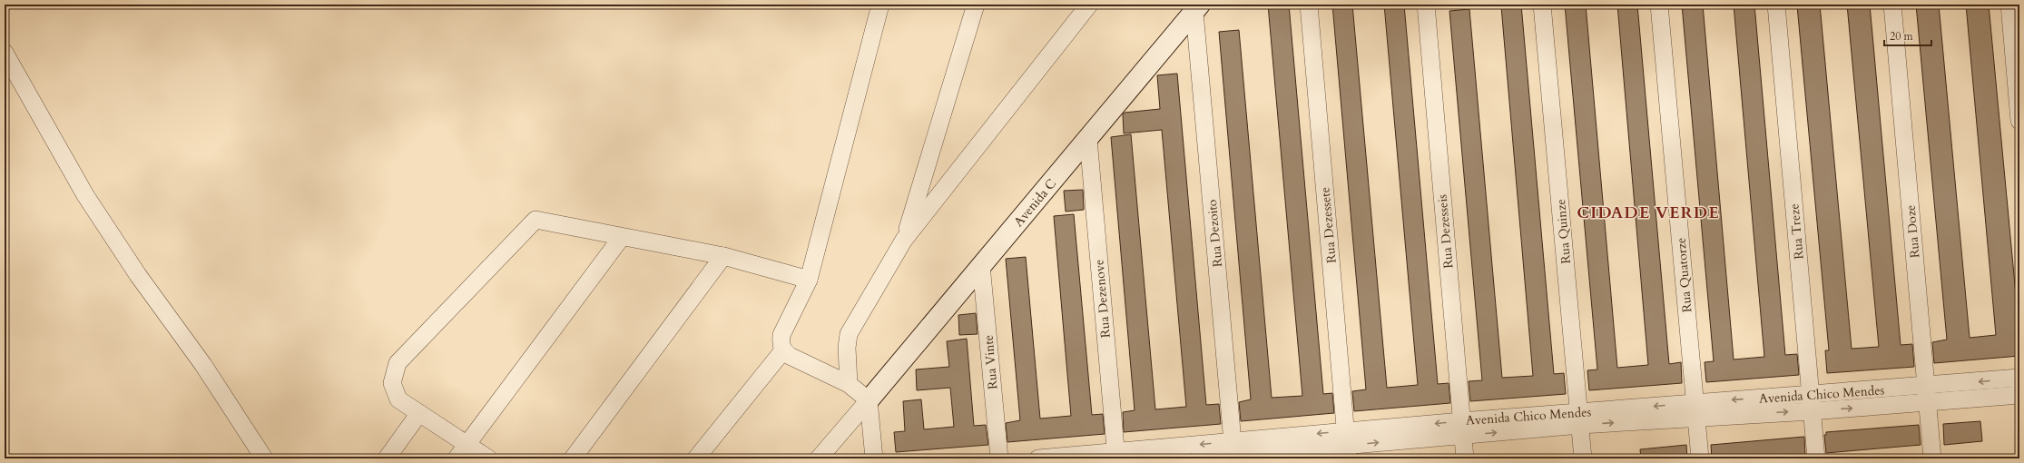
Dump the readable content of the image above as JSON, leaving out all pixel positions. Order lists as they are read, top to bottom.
{
  "streets": {
    "street": [
      "Avenida C",
      "Rua Dezessete",
      "Rua Dezesseis",
      "Rua Quinze",
      "Rua Treze",
      "Rua Doze",
      "Rua Dezoito",
      "Rua Quatorze",
      "Rua Dezenove",
      "Rua Vinte",
      "Avenida Chico Mendes"
    ]
  },
  "crossings": [
    ["Avenida C", "Rua Dezoito"],
    ["Avenida C", "Rua Dezenove"],
    ["Avenida C", "Rua Vinte"],
    ["Rua Dezessete", "Avenida Chico Mendes"],
    ["Rua Dezesseis", "Avenida Chico Mendes"],
    ["Rua Quinze", "Avenida Chico Mendes"],
    ["Rua Treze", "Avenida Chico Mendes"],
    ["Rua Doze", "Avenida Chico Mendes"],
    ["Rua Dezoito", "Avenida Chico Mendes"],
    ["Rua Quatorze", "Avenida Chico Mendes"],
    ["Rua Dezenove", "Avenida Chico Mendes"]
  ],
  "districts": ["CIDADE VERDE"],
  "scale_bar": "20 m"
}
